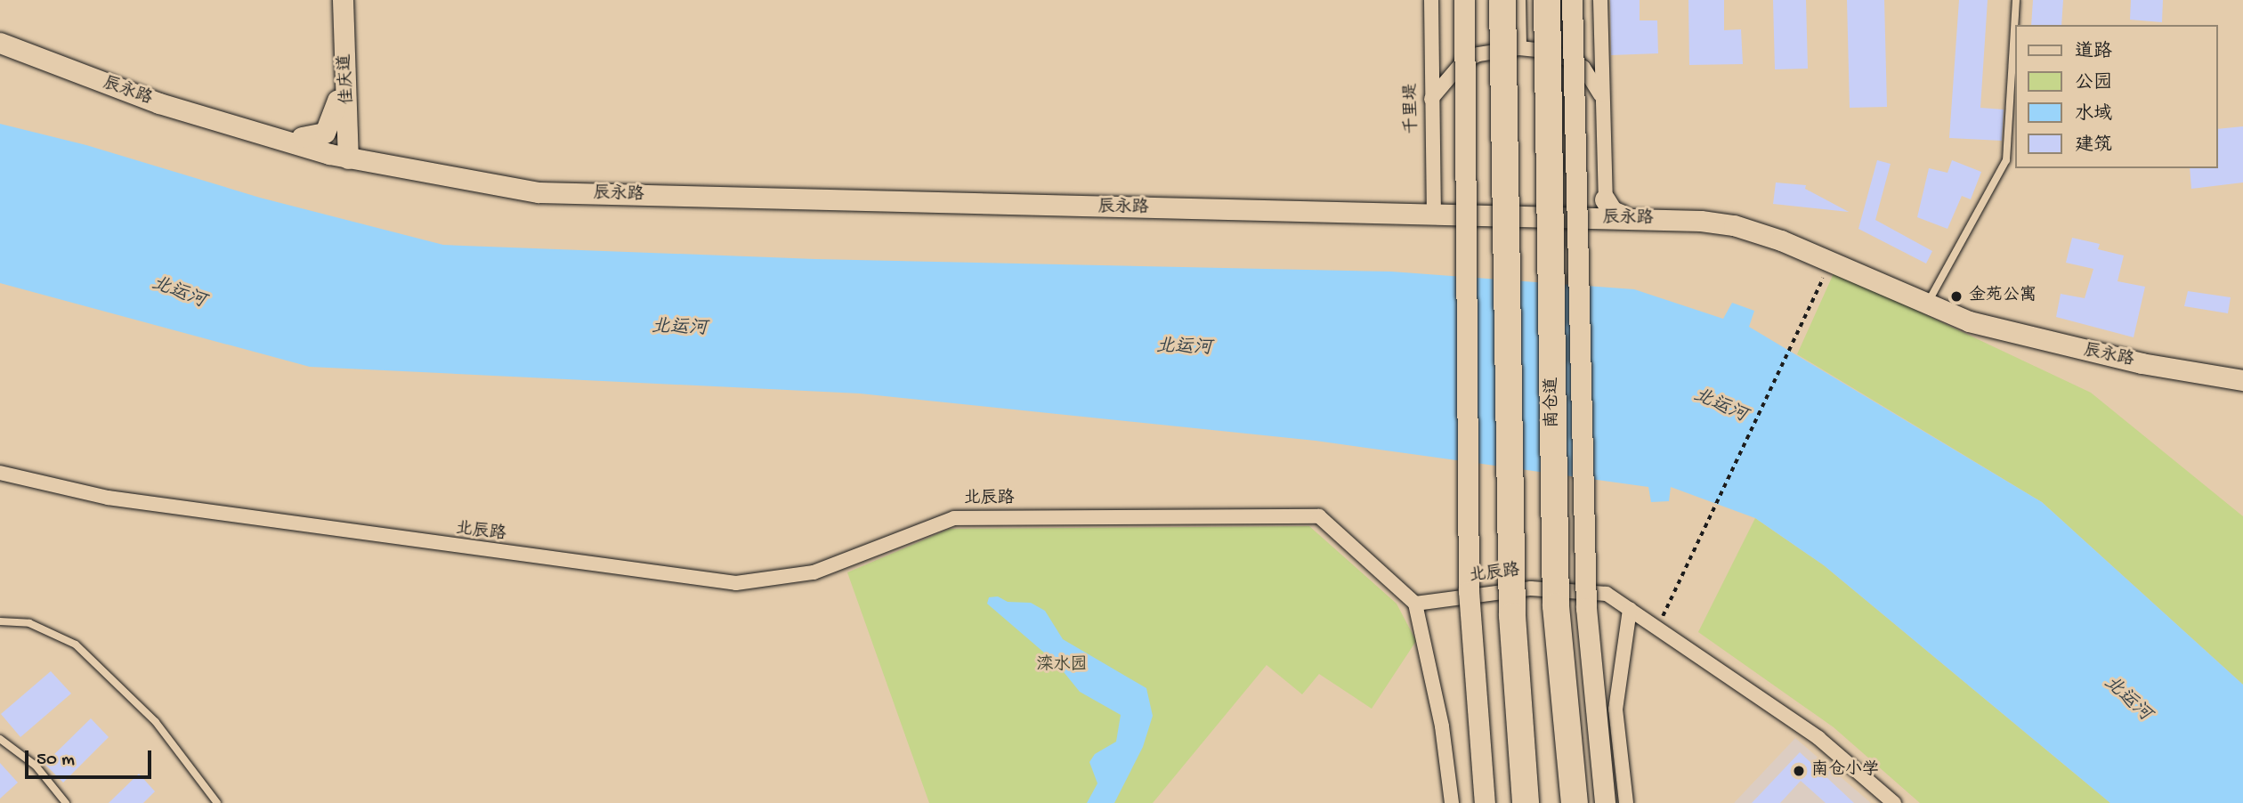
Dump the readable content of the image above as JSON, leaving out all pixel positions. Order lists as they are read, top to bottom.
{
  "streets": {
    "highway": ["南仓道"],
    "main road": ["佳庆道", "辰永路"],
    "street": ["千里堤", "北辰路"]
  },
  "crossings": [
    ["佳庆道", "辰永路"],
    ["辰永路", "千里堤"]
  ],
  "water": ["北运河"],
  "parks": ["滦水园"],
  "places": ["金苑公寓", "南仓小学"],
  "legend": [
    "道路",
    "公园",
    "水域",
    "建筑"
  ],
  "scale_bar": "50 m"
}
